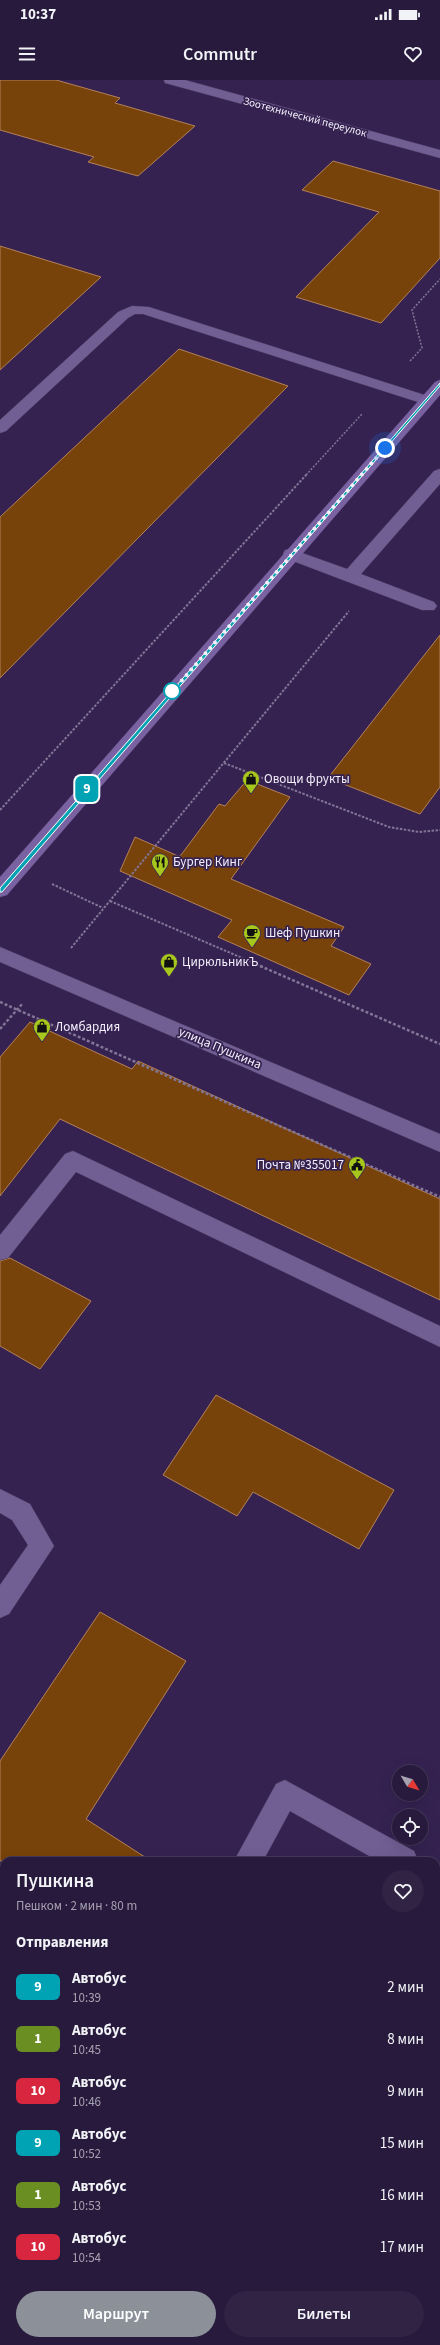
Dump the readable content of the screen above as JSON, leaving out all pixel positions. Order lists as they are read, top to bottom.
{
  "streets": {
    "street": ["Зоотехнический переулок", "улица Пушкина"]
  },
  "places": {
    "shop": ["Овощи фрукты", "ЦирюльникЪ", "Ломбардия"],
    "restaurant": ["Бургер Кинг"],
    "cafe": ["Шеф Пушкин"],
    "public building": ["Почта №355017"]
  },
  "lines": ["bus line 9"],
  "north": "bottom right",
  "page": {
    "status": "10:37",
    "header": "Commutr",
    "on_map": "9",
    "heading": [
      ["Пушкина", "Пешком · 2 мин · 80 m"],
      "Отправления"
    ],
    "list": [
      {
        "mark": "9",
        "name": "Автобус",
        "note": "10:39",
        "value": "2 мин"
      },
      {
        "mark": "1",
        "name": "Автобус",
        "note": "10:45",
        "value": "8 мин"
      },
      {
        "mark": "10",
        "name": "Автобус",
        "note": "10:46",
        "value": "9 мин"
      },
      {
        "mark": "9",
        "name": "Автобус",
        "note": "10:52",
        "value": "15 мин"
      },
      {
        "mark": "1",
        "name": "Автобус",
        "note": "10:53",
        "value": "16 мин"
      },
      {
        "mark": "10",
        "name": "Автобус",
        "note": "10:54",
        "value": "17 мин"
      }
    ],
    "buttons": ["Маршрут", "Билеты"]
  }
}
